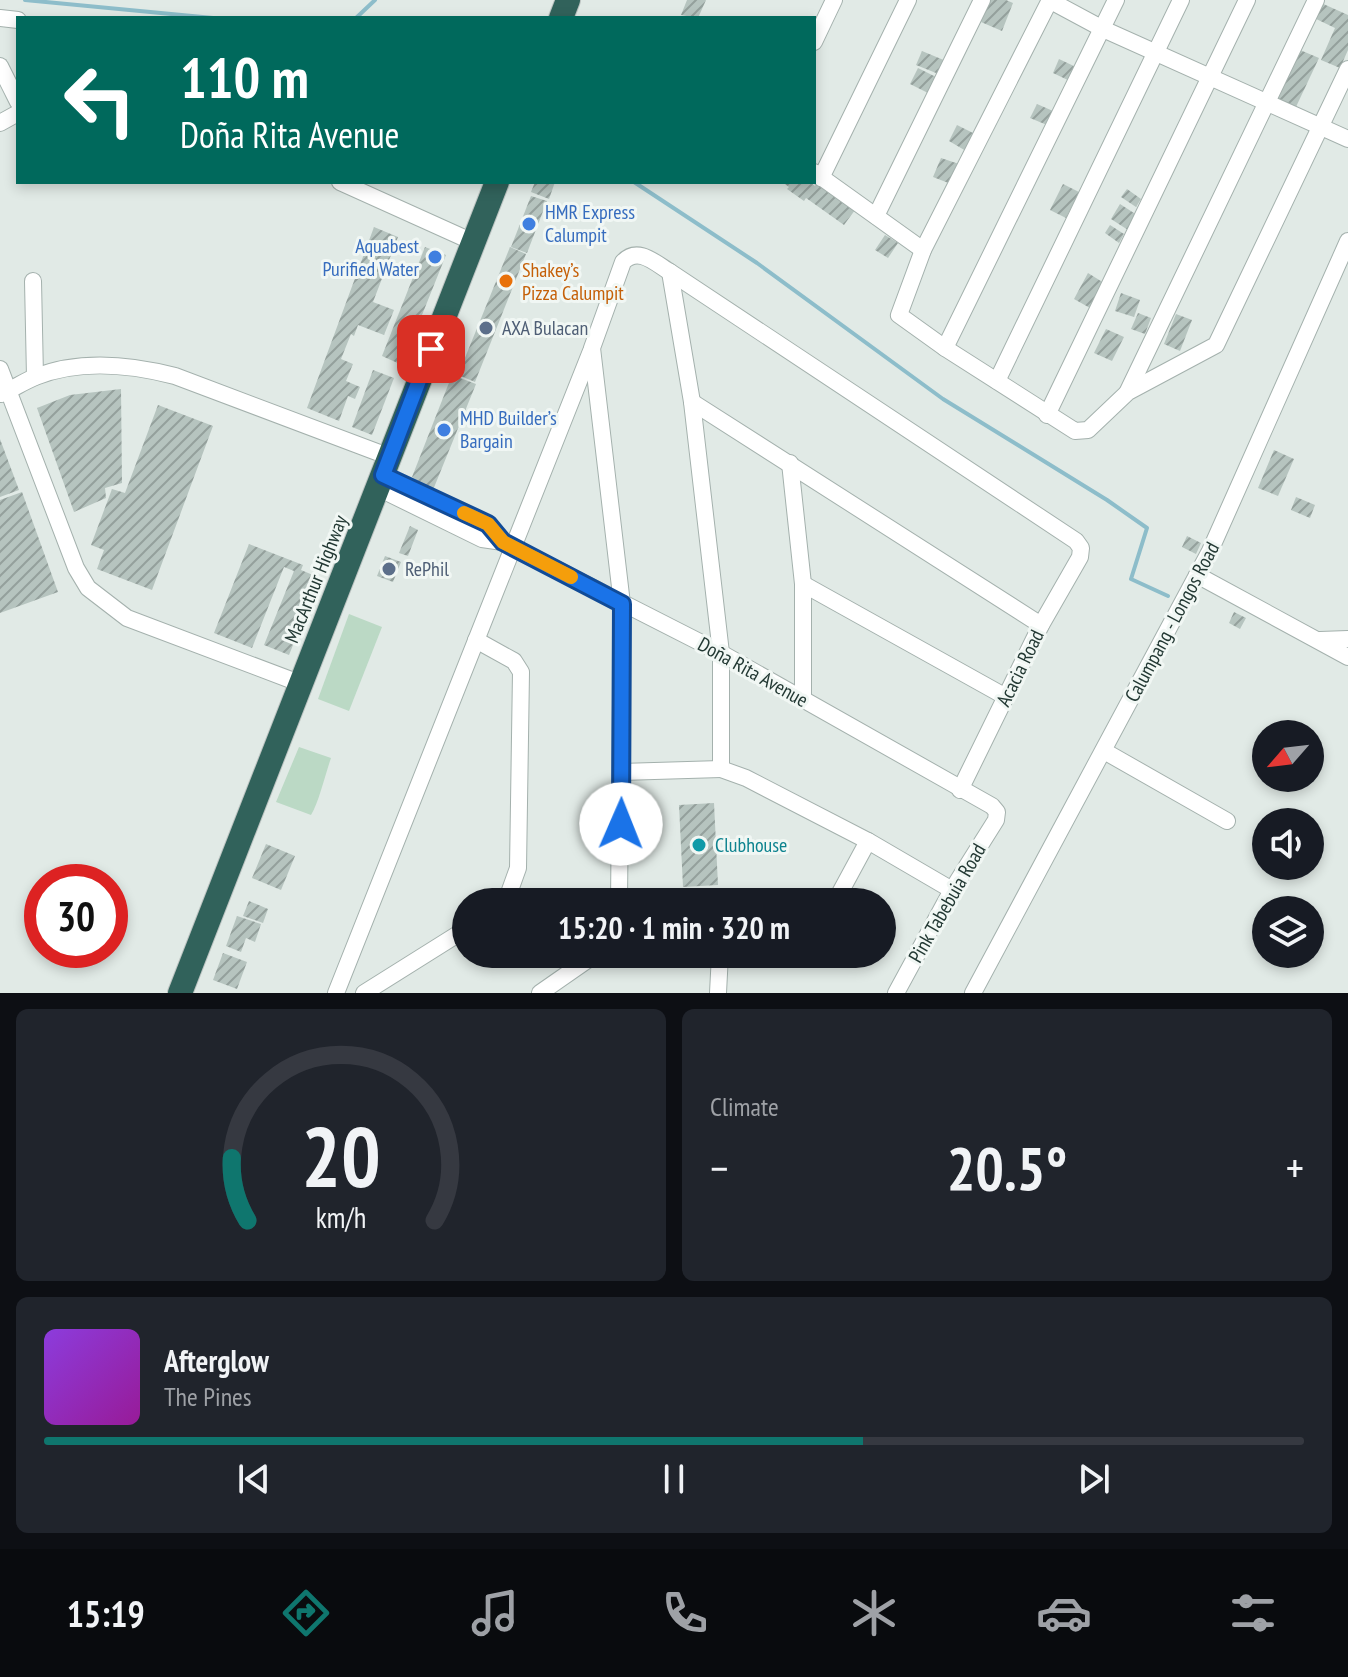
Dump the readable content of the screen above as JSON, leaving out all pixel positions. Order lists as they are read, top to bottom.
{
  "streets": {
    "highway": ["MacArthur Highway"],
    "street": [
      "Calumpang - Longos Road",
      "Acacia Road",
      "Doña Rita Avenue",
      "Pink Tabebuia Road"
    ]
  },
  "crossings": [
    ["MacArthur Highway", "Doña Rita Avenue"],
    ["Acacia Road", "Doña Rita Avenue"],
    ["Doña Rita Avenue", "Pink Tabebuia Road"]
  ],
  "places": [
    "HMR Express Calumpit",
    "Aquabest Purified Water",
    "Shakey’s Pizza Calumpit",
    "AXA Bulacan",
    "MHD Builder’s Bargain",
    "RePhil",
    "Clubhouse"
  ],
  "north": "bottom left",
  "page": {
    "turn": ["110 m", "Doña Rita Avenue"],
    "limit": "30",
    "trip": "15:20 · 1 min · 320 m",
    "tile": "Climate",
    "heat": ["−", "20.5°", "+"],
    "song": ["Afterglow", "The Pines"],
    "tabs": "15:19",
    "gauge": ["20", "km/h"]
  }
}
